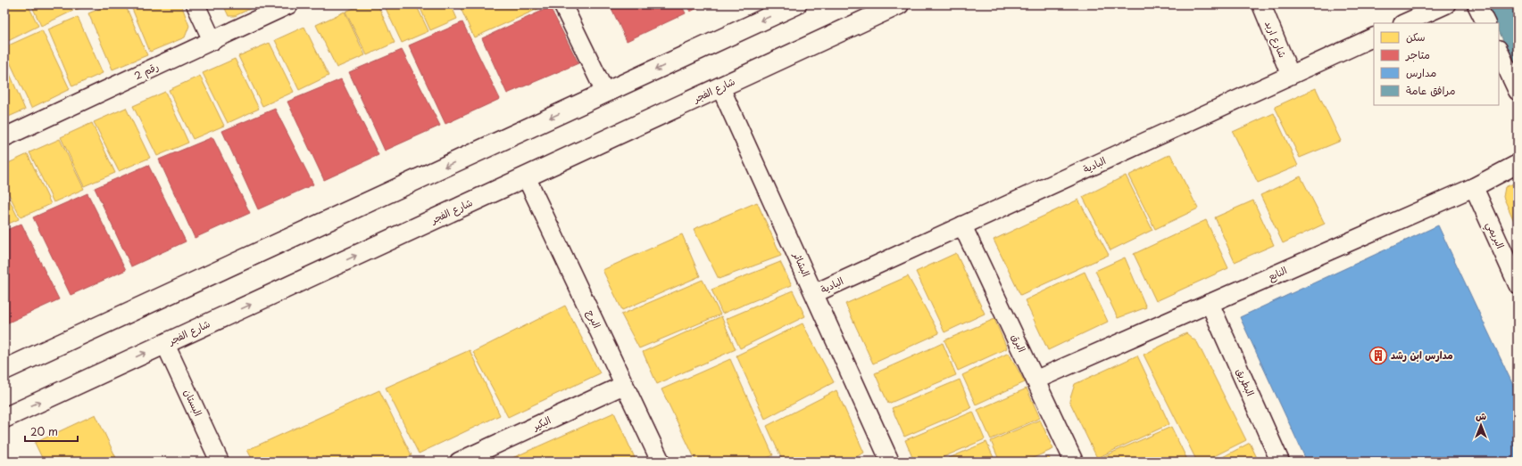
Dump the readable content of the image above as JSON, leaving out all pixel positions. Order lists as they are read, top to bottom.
{
  "streets": {
    "street": [
      "شارع اربد",
      "رقم 2",
      "شارع الفجر",
      "البادية",
      "البريمي",
      "البشائر",
      "النابع",
      "البرج",
      "البرق",
      "البطريق",
      "البستان",
      "البكير"
    ]
  },
  "crossings": [
    ["شارع اربد", "البادية"],
    ["شارع الفجر", "البشائر"],
    ["شارع الفجر", "البرج"],
    ["شارع الفجر", "البستان"],
    ["البادية", "البشائر"],
    ["البادية", "البرق"],
    ["البريمي", "النابع"],
    ["النابع", "البرق"],
    ["النابع", "البطريق"],
    ["البرج", "البكير"]
  ],
  "places": {
    "building": ["مدارس ابن رشد"]
  },
  "legend": [
    "سكن",
    "متاجر",
    "مدارس",
    "مرافق عامة"
  ],
  "scale_bar": "20 m",
  "north": "top"
}
